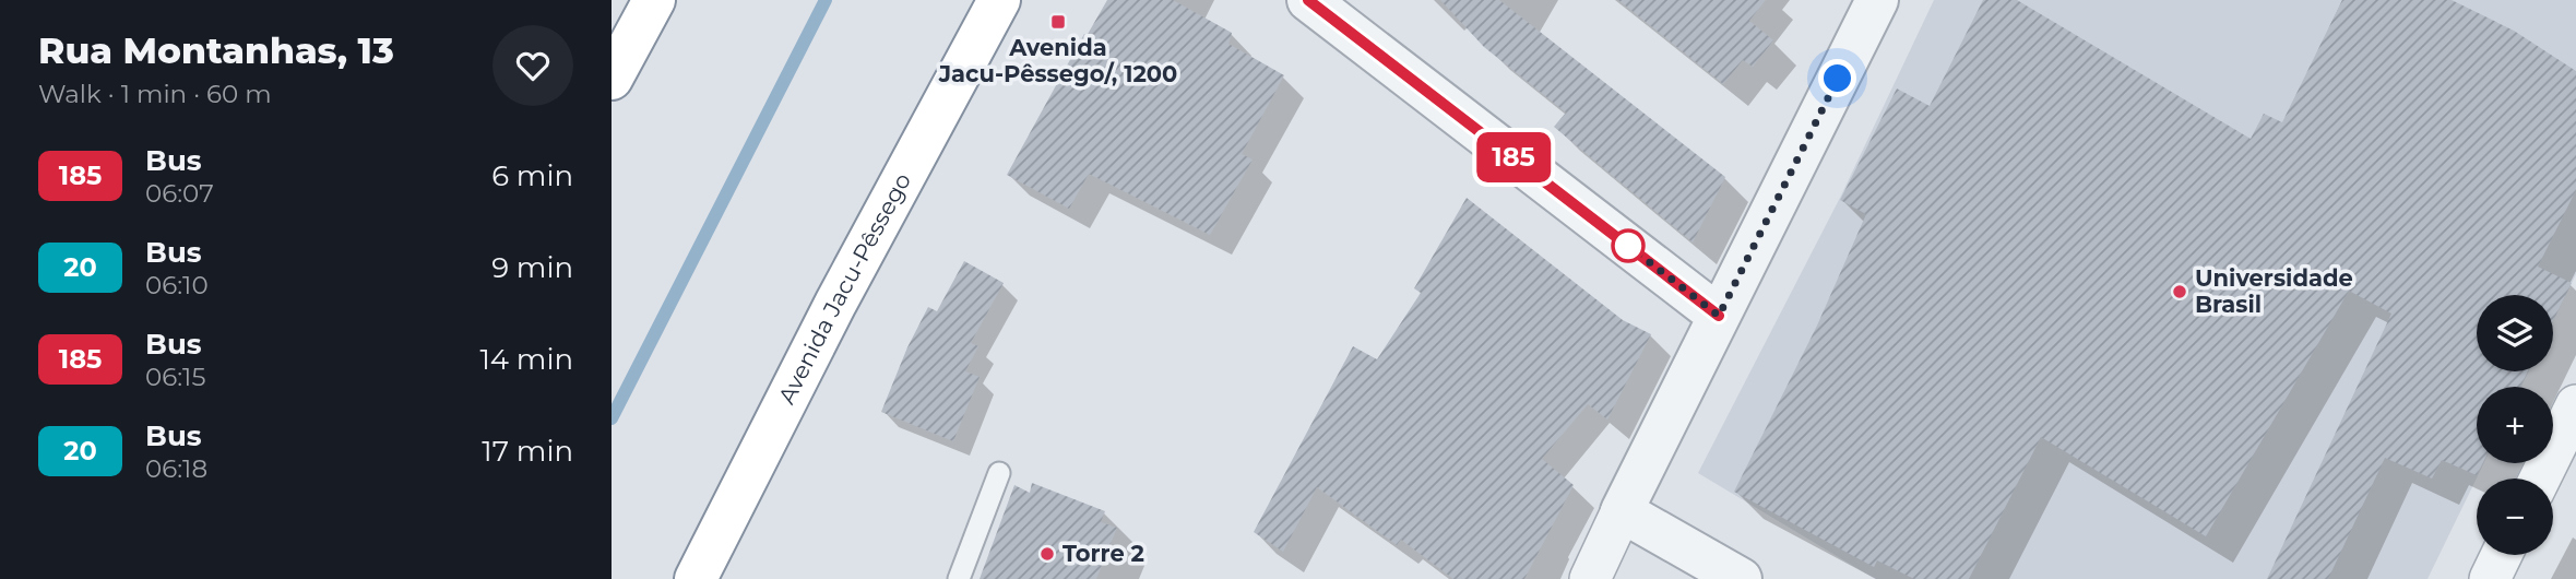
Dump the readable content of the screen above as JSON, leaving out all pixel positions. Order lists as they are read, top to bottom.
{
  "streets": {
    "highway": ["Avenida Jacu-Pêssego"]
  },
  "places": {
    "transit": ["Avenida Jacu-Pêssego/, 1200"],
    "other": ["Universidade Brasil", "Torre 2"]
  },
  "lines": ["bus line 185"],
  "page": {
    "heading": ["Rua Montanhas, 13", "Walk · 1 min · 60 m"],
    "on_map": "185",
    "list": [
      {
        "mark": "185",
        "name": "Bus",
        "note": "06:07",
        "value": "6 min"
      },
      {
        "mark": "20",
        "name": "Bus",
        "note": "06:10",
        "value": "9 min"
      },
      {
        "mark": "185",
        "name": "Bus",
        "note": "06:15",
        "value": "14 min"
      },
      {
        "mark": "20",
        "name": "Bus",
        "note": "06:18",
        "value": "17 min"
      }
    ],
    "map_buttons": ["+", "−"]
  }
}
